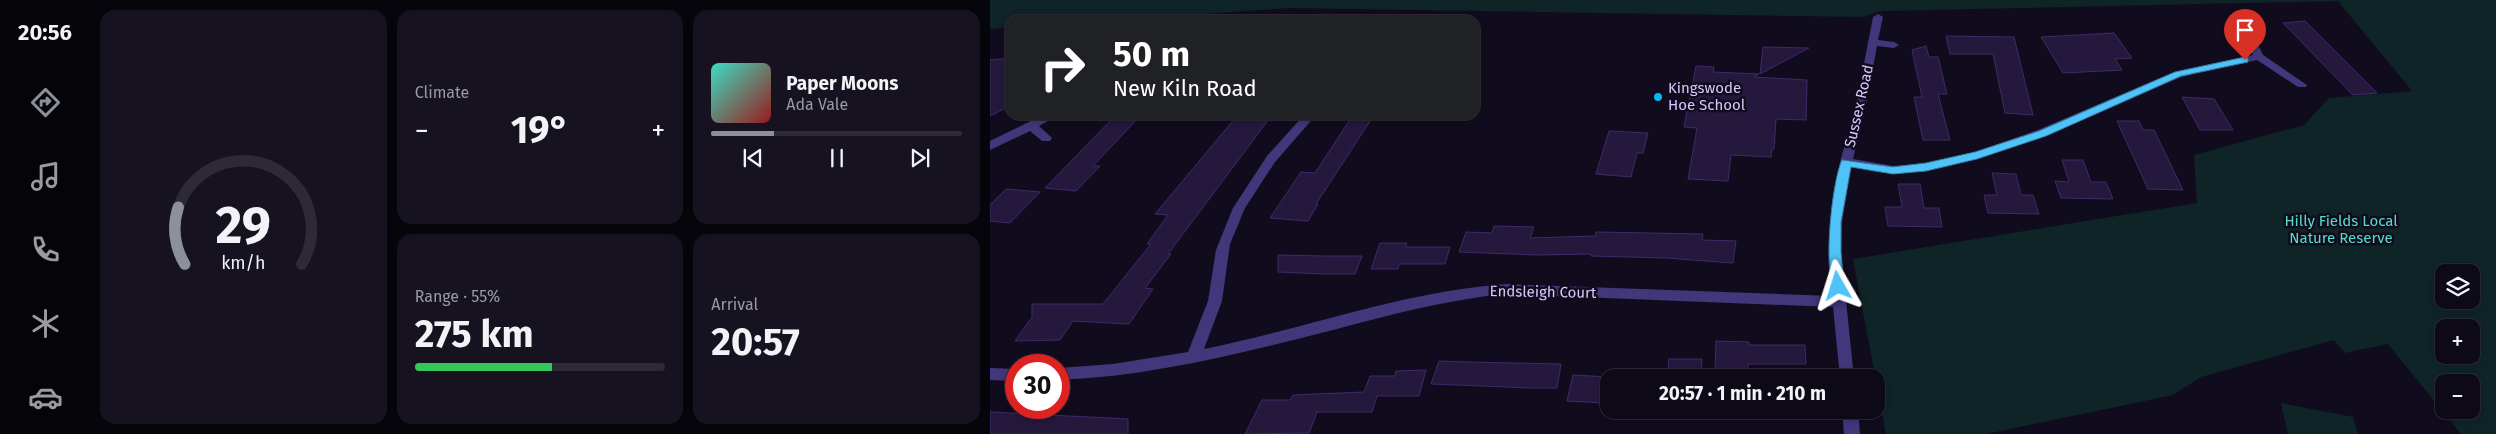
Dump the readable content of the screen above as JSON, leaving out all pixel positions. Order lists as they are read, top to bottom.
{
  "streets": {
    "street": ["Sussex Road", "Endsleigh Court"]
  },
  "crossings": [
    ["Sussex Road", "Endsleigh Court"]
  ],
  "parks": ["Hilly Fields Local Nature Reserve"],
  "places": ["Kingswode Hoe School"],
  "page": {
    "tabs": "20:56",
    "tile": [
      "Climate",
      ["Range · 55%", "275 km"],
      ["Arrival", "20:57"]
    ],
    "turn": ["50 m", "New Kiln Road"],
    "song": ["Paper Moons", "Ada Vale"],
    "heat": ["−", "19°", "+"],
    "map_buttons": ["+", "−"],
    "limit": "30",
    "trip": "20:57 · 1 min · 210 m",
    "gauge": ["29", "km/h"]
  }
}
